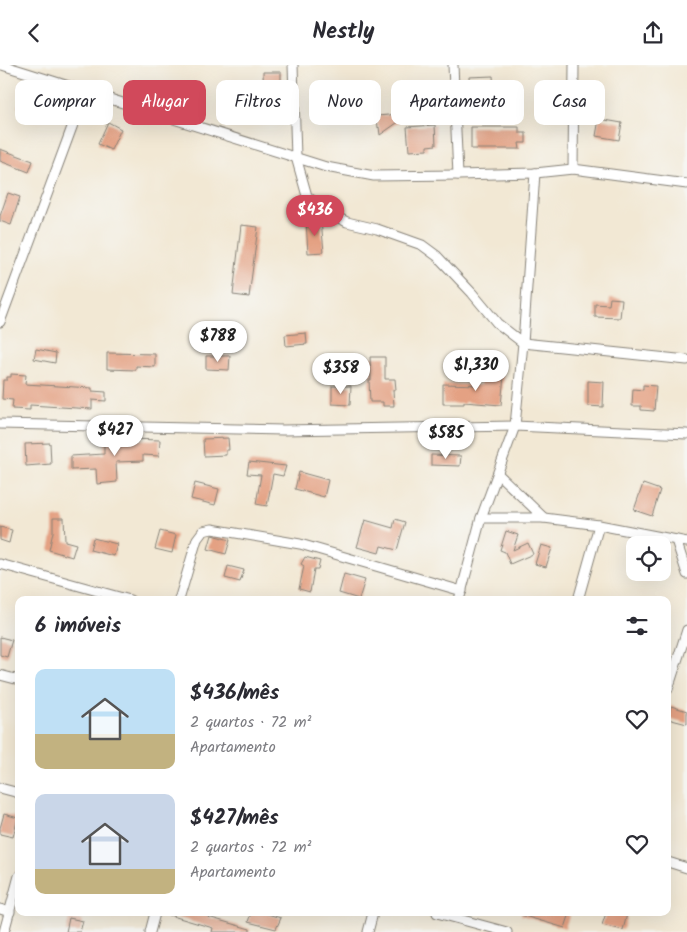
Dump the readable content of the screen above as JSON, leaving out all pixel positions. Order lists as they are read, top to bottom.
{
  "page": {
    "header": "Nestly",
    "chip": [
      "Comprar",
      "Alugar",
      "Filtros",
      "Novo",
      "Apartamento",
      "Casa"
    ],
    "price": [
      "$436",
      "$788",
      "$1,330",
      "$358",
      "$427",
      "$585"
    ],
    "heading": "6 imóveis",
    "list": [
      {
        "name": "$436/mês",
        "note": "2 quartos · 72 m² · Apartamento"
      },
      {
        "name": "$427/mês",
        "note": "2 quartos · 72 m² · Apartamento"
      }
    ]
  }
}
